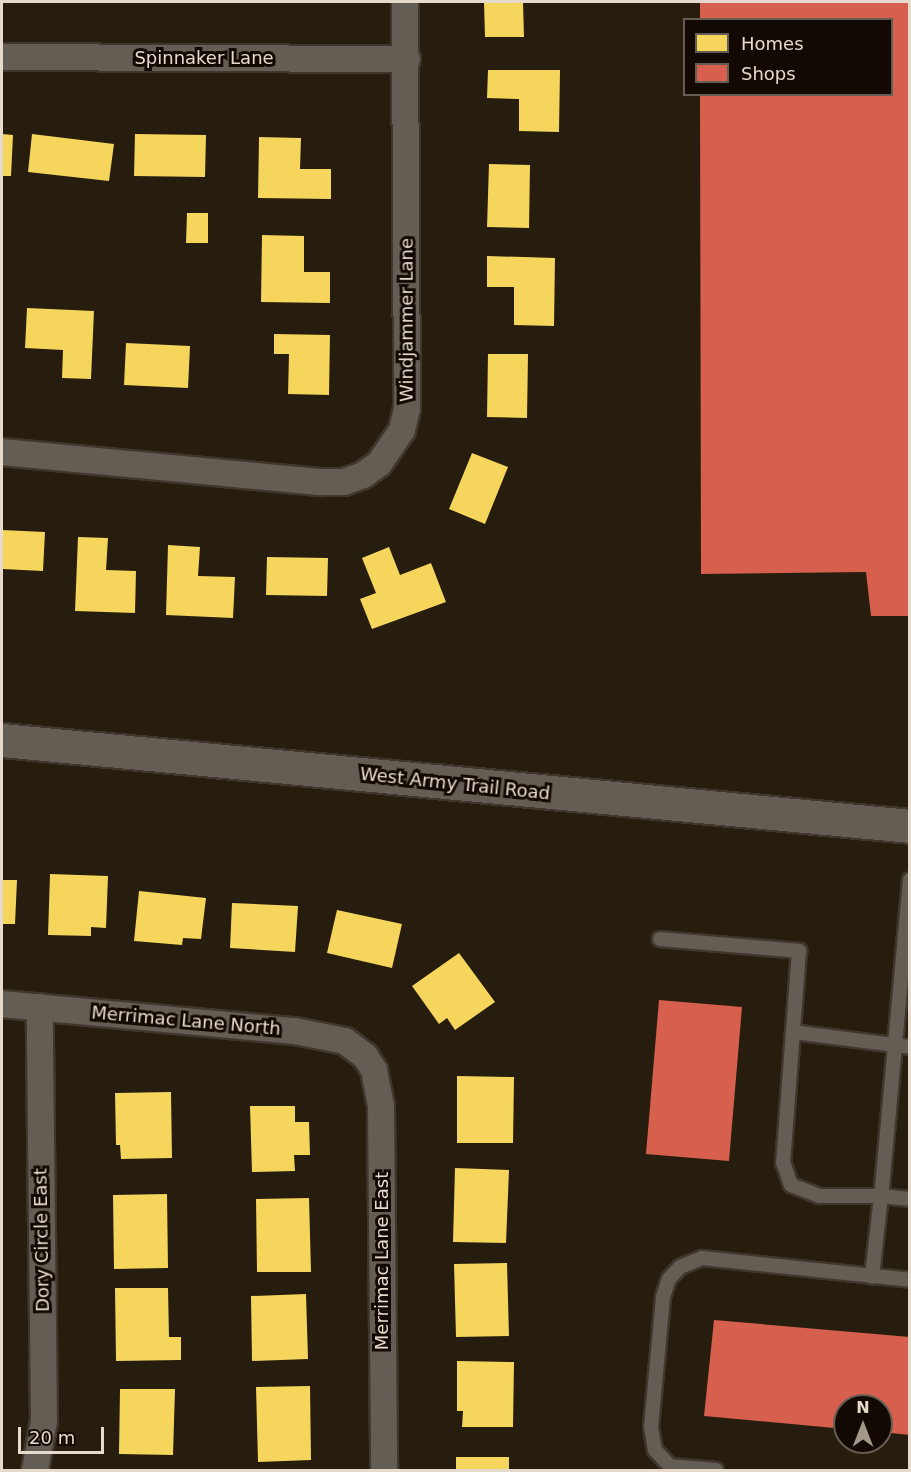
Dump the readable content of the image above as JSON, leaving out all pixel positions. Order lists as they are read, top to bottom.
{
  "streets": {
    "main road": ["West Army Trail Road"],
    "street": [
      "Spinnaker Lane",
      "Windjammer Lane",
      "Merrimac Lane North",
      "Dory Circle East",
      "Merrimac Lane East"
    ]
  },
  "crossings": [
    ["Spinnaker Lane", "Windjammer Lane"],
    ["Merrimac Lane North", "Dory Circle East"],
    ["Merrimac Lane North", "Merrimac Lane East"]
  ],
  "legend": ["Homes", "Shops"],
  "scale_bar": "20 m",
  "north": "top"
}
